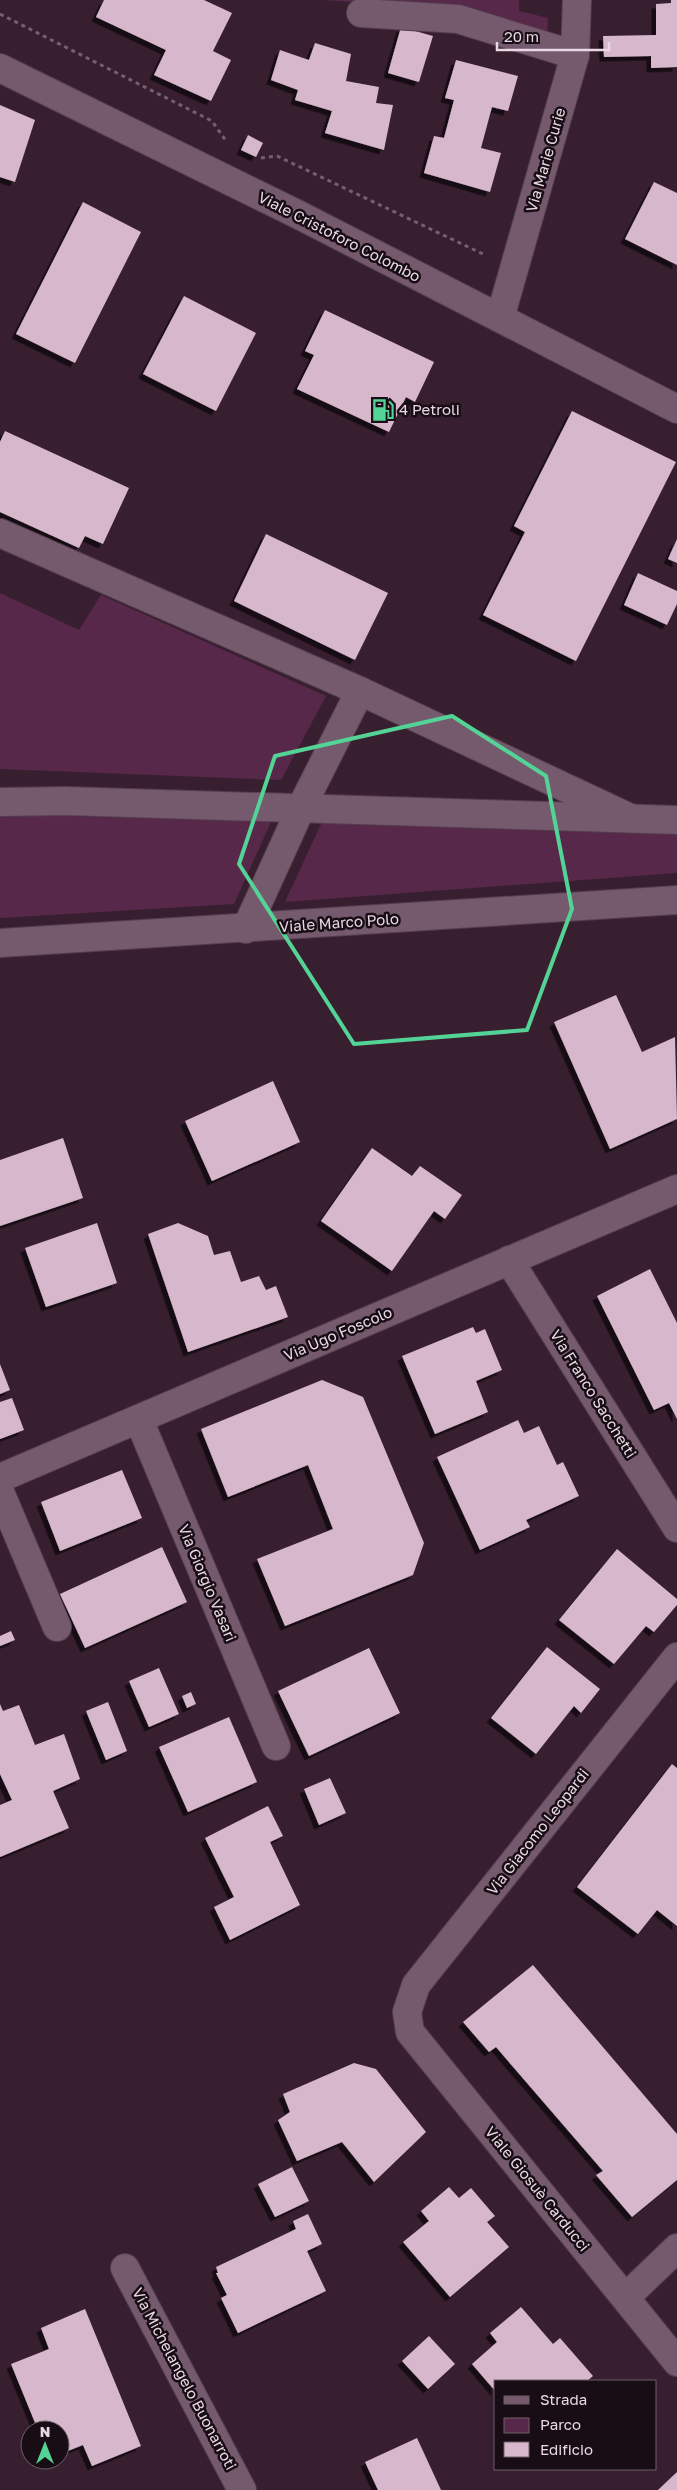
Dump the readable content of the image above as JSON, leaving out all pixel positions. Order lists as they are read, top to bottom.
{
  "streets": {
    "street": [
      "Via Marie Curie",
      "Viale Cristoforo Colombo",
      "Viale Marco Polo",
      "Via Ugo Foscolo",
      "Via Franco Sacchetti",
      "Via Giorgio Vasari",
      "Via Giacomo Leopardi",
      "Viale Giosuè Carducci",
      "Via Michelangelo Buonarroti"
    ]
  },
  "crossings": [
    ["Via Marie Curie", "Viale Cristoforo Colombo"],
    ["Via Ugo Foscolo", "Via Franco Sacchetti"],
    ["Via Ugo Foscolo", "Via Giorgio Vasari"],
    ["Via Giacomo Leopardi", "Viale Giosuè Carducci"]
  ],
  "places": {
    "fuel station": ["4 Petroli"]
  },
  "legend": ["Strada", "Parco", "Edificio"],
  "scale_bar": "20 m",
  "north": "top"
}
